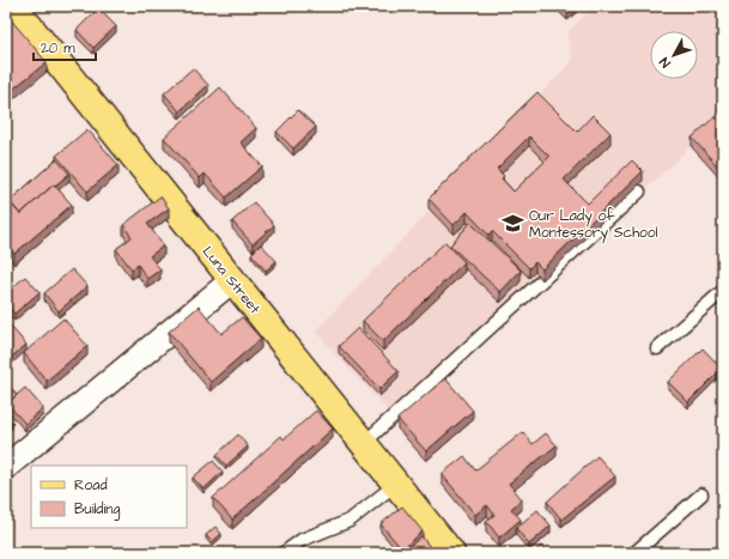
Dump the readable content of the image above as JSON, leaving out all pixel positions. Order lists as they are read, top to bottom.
{
  "streets": {
    "main road": ["Luna Street"]
  },
  "places": {
    "school or university": ["Our Lady of Montessory School"]
  },
  "legend": ["Road", "Building"],
  "scale_bar": "20 m",
  "north": "bottom left"
}
